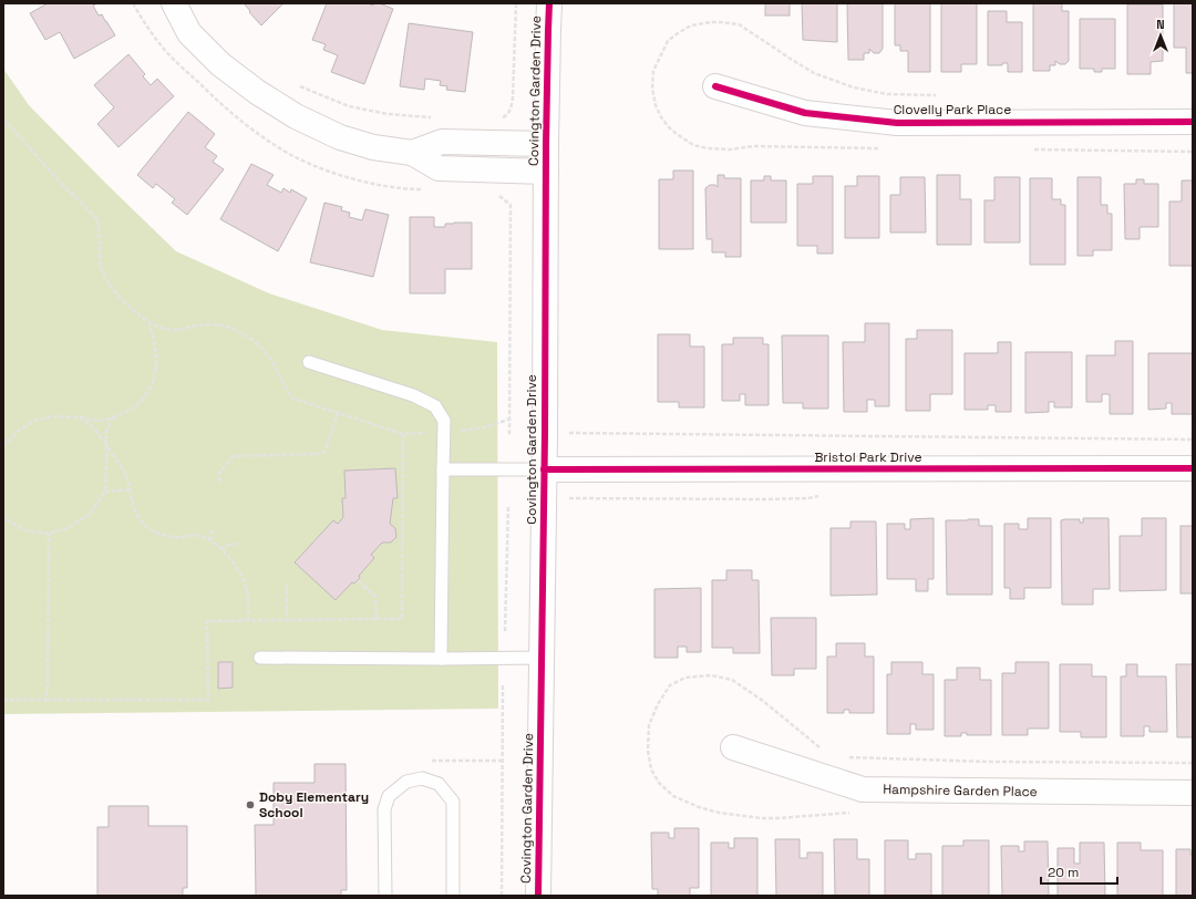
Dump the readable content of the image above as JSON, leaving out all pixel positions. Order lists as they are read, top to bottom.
{
  "streets": {
    "street": [
      "Covington Garden Drive",
      "Clovelly Park Place",
      "Bristol Park Drive",
      "Hampshire Garden Place"
    ]
  },
  "crossings": [
    ["Covington Garden Drive", "Bristol Park Drive"]
  ],
  "places": ["Doby Elementary School"],
  "scale_bar": "20 m",
  "north": "top"
}
